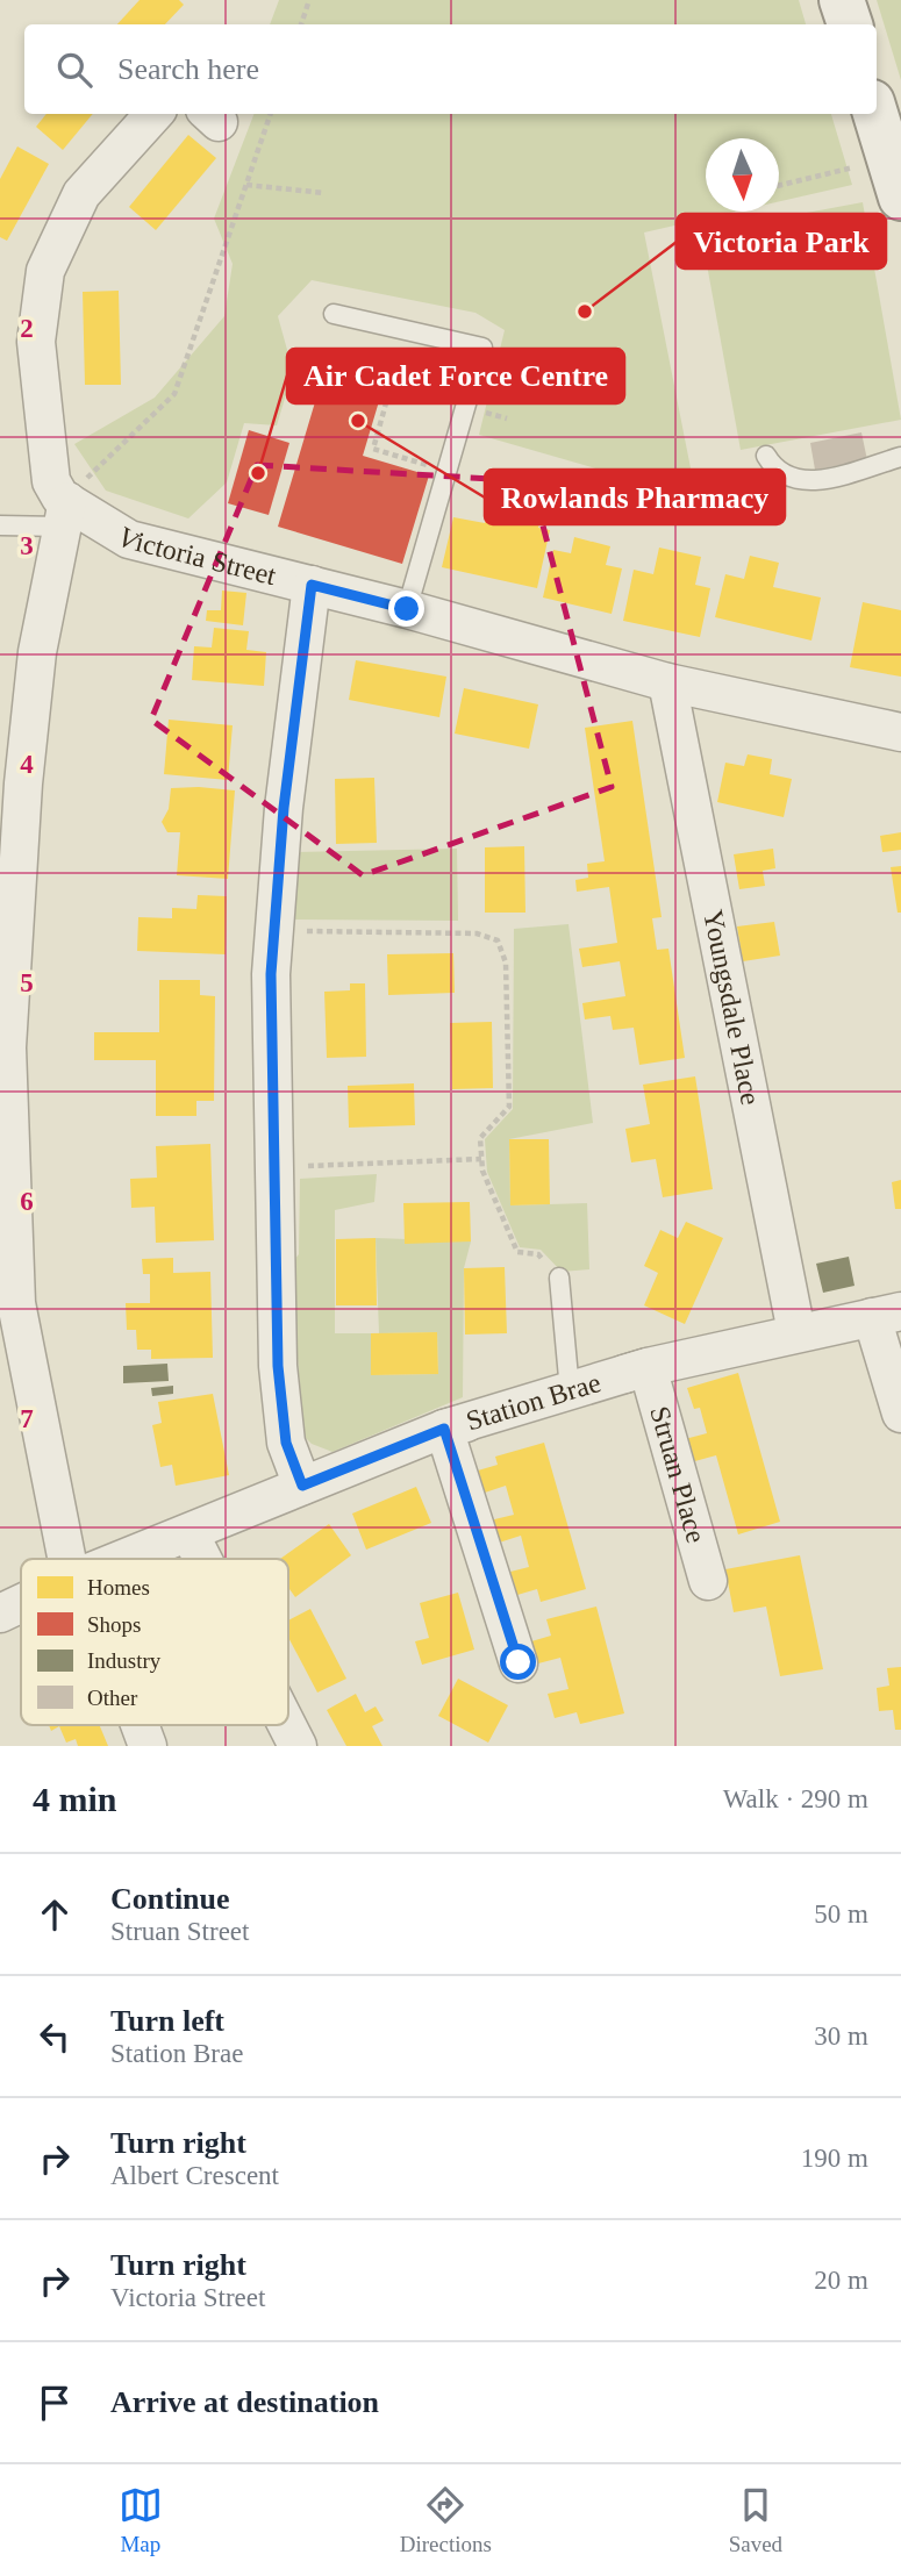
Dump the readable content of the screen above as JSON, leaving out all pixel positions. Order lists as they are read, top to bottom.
{
  "streets": {
    "street": [
      "Victoria Street",
      "Youngsdale Place",
      "Station Brae",
      "Struan Place"
    ]
  },
  "crossings": [
    ["Victoria Street", "Youngsdale Place"],
    ["Youngsdale Place", "Station Brae"],
    ["Station Brae", "Struan Place"]
  ],
  "places": ["Victoria Park", "Rowlands Pharmacy", "Air Cadet Force Centre"],
  "legend": [
    "Homes",
    "Shops",
    "Industry",
    "Other"
  ],
  "north": "bottom",
  "page": {
    "search": "Search here",
    "heading": ["4 min", "Walk · 290 m"],
    "list": [
      ["Continue", "Struan Street", "50 m"],
      ["Turn left", "Station Brae", "30 m"],
      ["Turn right", "Albert Crescent", "190 m"],
      ["Turn right", "Victoria Street", "20 m"],
      "Arrive at destination"
    ],
    "nav": ["Map", "Directions", "Saved"]
  },
  "grid": {
    "rows": [
      "2",
      "3",
      "4",
      "5",
      "6",
      "7"
    ]
  }
}
